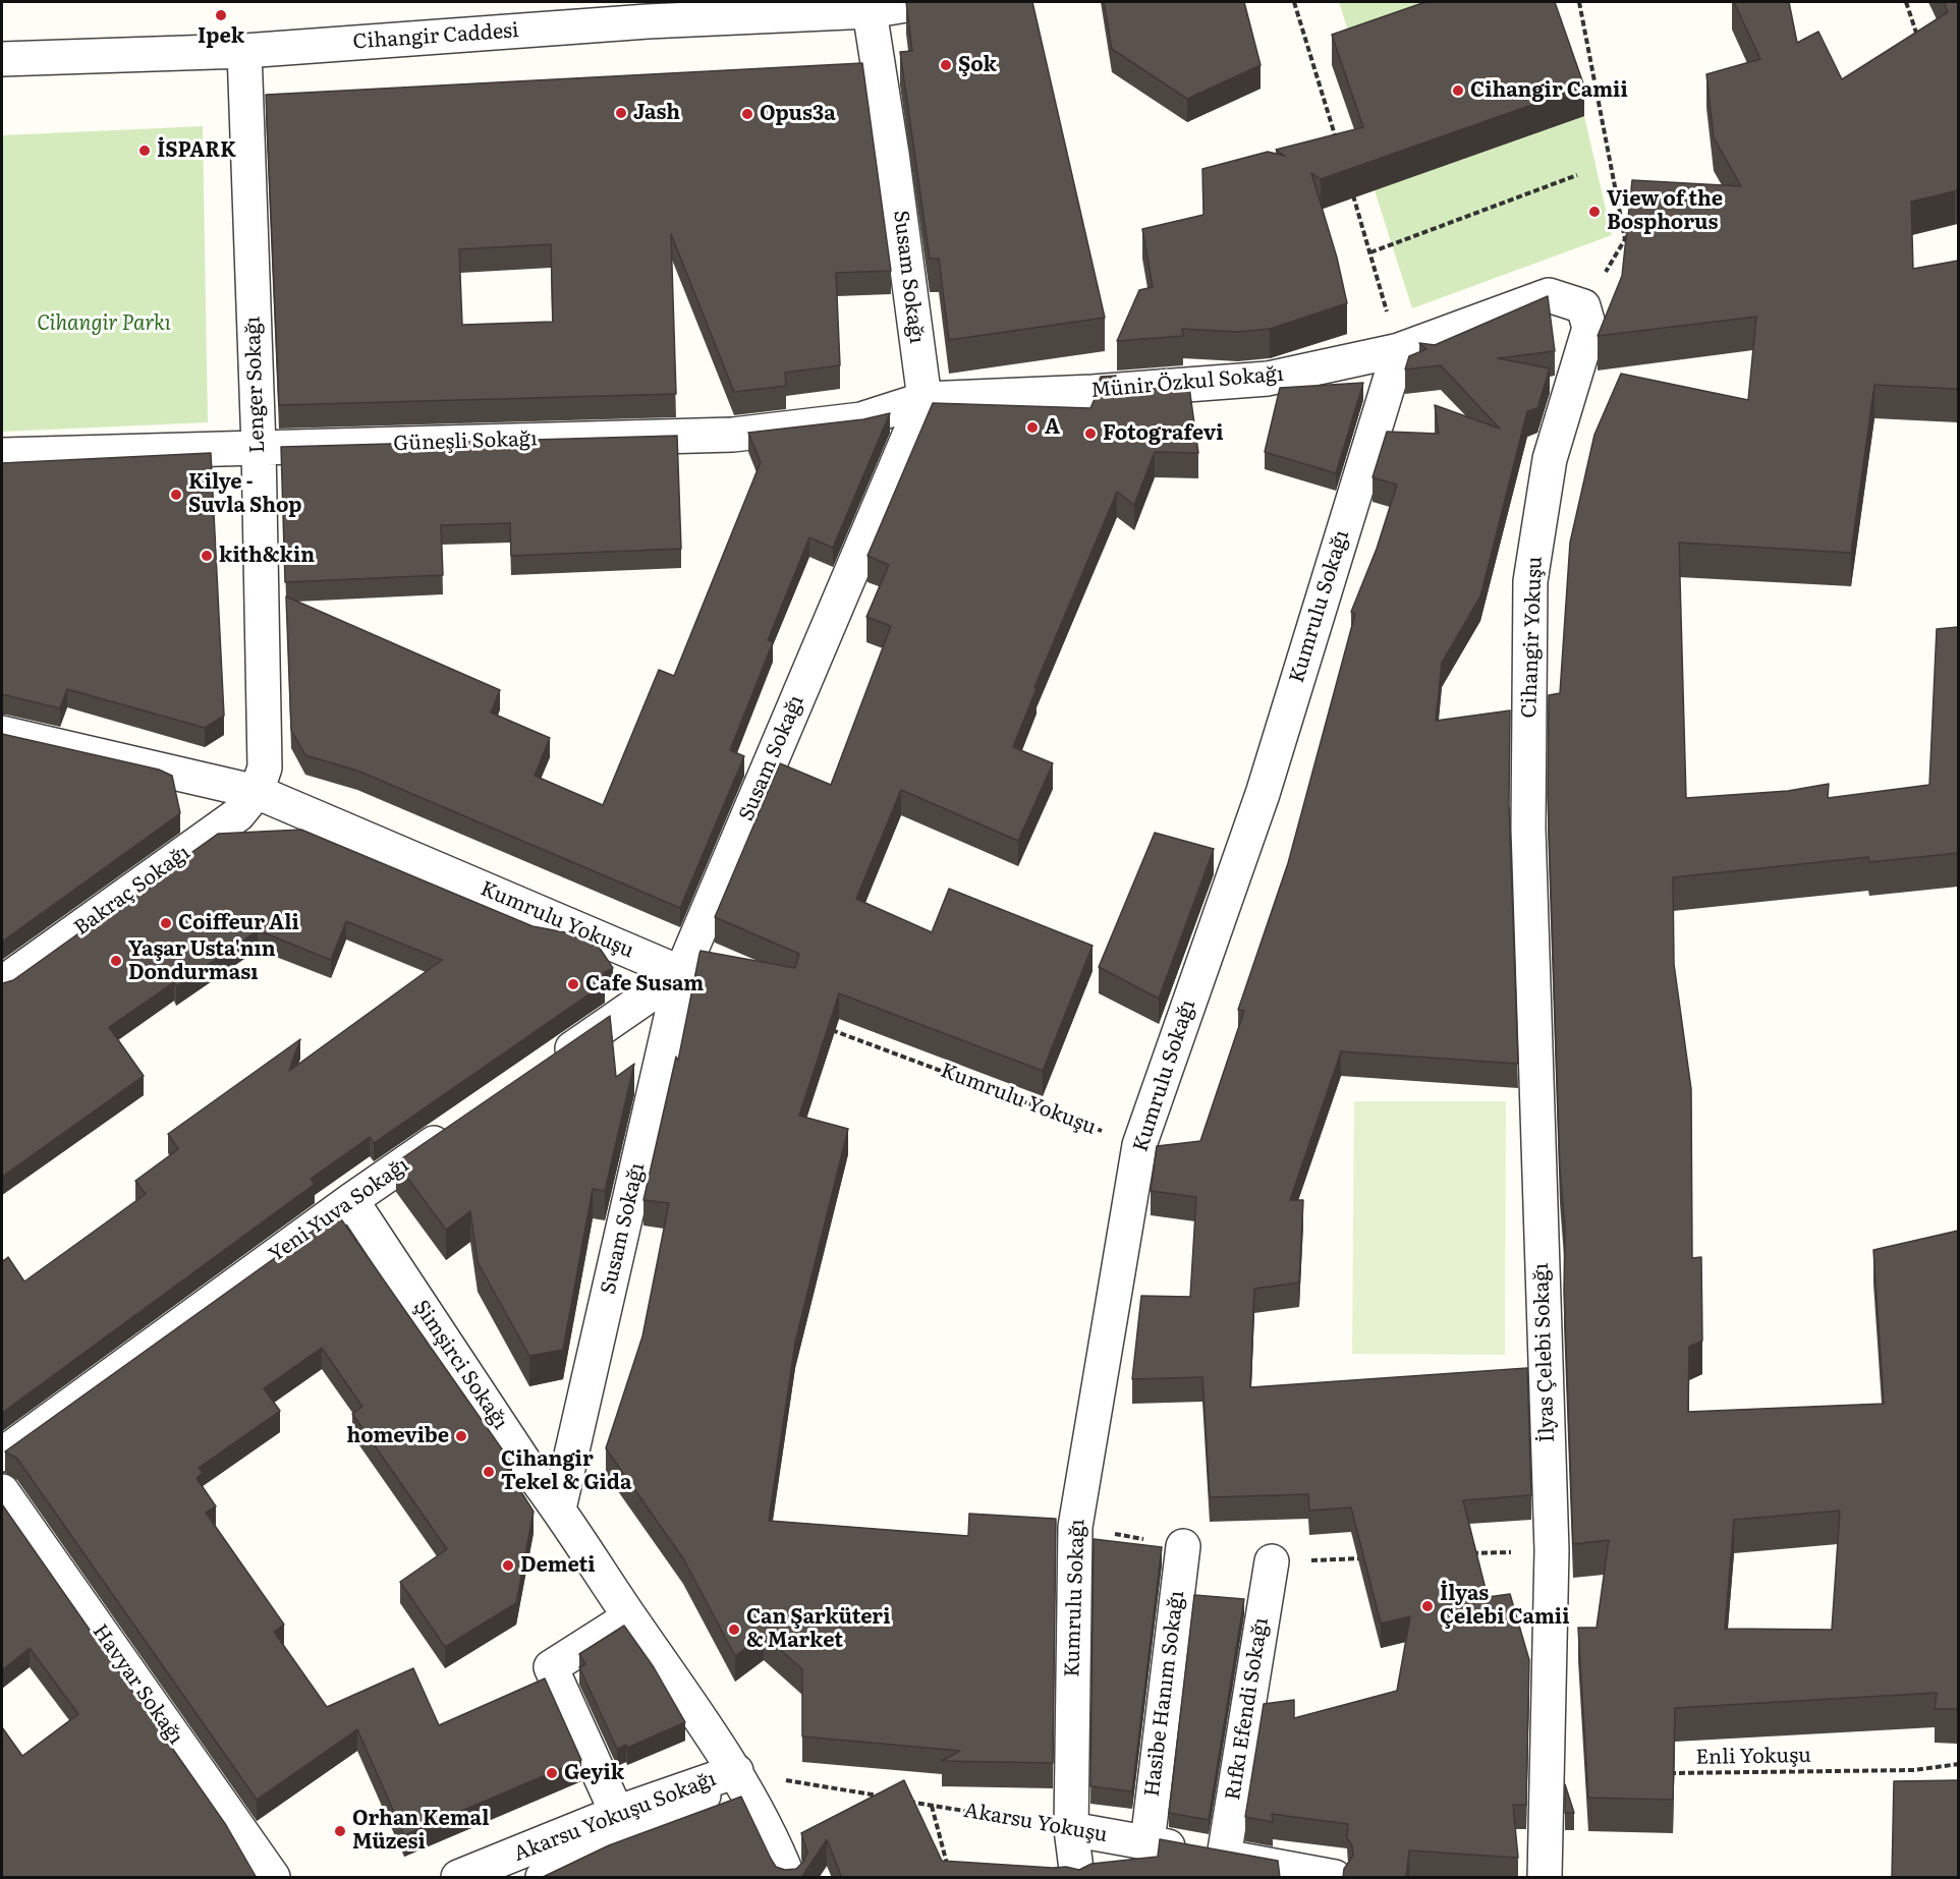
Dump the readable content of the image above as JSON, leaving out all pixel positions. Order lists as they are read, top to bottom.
{
  "streets": {
    "street": [
      "Cihangir Caddesi",
      "Susam Sokağı",
      "Münir Özkul Sokağı",
      "Lenger Sokağı",
      "Güneşli Sokağı",
      "Kumrulu Sokağı",
      "Cihangir Yokuşu",
      "Bakraç Sokağı",
      "Kumrulu Yokuşu",
      "Yeni Yuva Sokağı",
      "İlyas Çelebi Sokağı",
      "Şimşirci Sokağı",
      "Havyar Sokağı",
      "Hasibe Hanım Sokağı",
      "Rıfkı Efendi Sokağı",
      "Akarsu Yokuşu Sokağı",
      "Akarsu Yokuşu"
    ],
    "path": ["Enli Yokuşu"]
  },
  "crossings": [
    ["Cihangir Caddesi", "Susam Sokağı"],
    ["Cihangir Caddesi", "Lenger Sokağı"],
    ["Susam Sokağı", "Münir Özkul Sokağı"],
    ["Susam Sokağı", "Güneşli Sokağı"],
    ["Susam Sokağı", "Kumrulu Yokuşu"],
    ["Susam Sokağı", "Şimşirci Sokağı"],
    ["Münir Özkul Sokağı", "Güneşli Sokağı"],
    ["Münir Özkul Sokağı", "Kumrulu Sokağı"],
    ["Münir Özkul Sokağı", "Cihangir Yokuşu"],
    ["Lenger Sokağı", "Güneşli Sokağı"],
    ["Lenger Sokağı", "Bakraç Sokağı"],
    ["Lenger Sokağı", "Kumrulu Yokuşu"],
    ["Kumrulu Sokağı", "Kumrulu Yokuşu"],
    ["Kumrulu Sokağı", "Akarsu Yokuşu"],
    ["Cihangir Yokuşu", "İlyas Çelebi Sokağı"],
    ["Bakraç Sokağı", "Kumrulu Yokuşu"],
    ["Yeni Yuva Sokağı", "Şimşirci Sokağı"],
    ["Şimşirci Sokağı", "Akarsu Yokuşu Sokağı"],
    ["Hasibe Hanım Sokağı", "Akarsu Yokuşu"],
    ["Rıfkı Efendi Sokağı", "Akarsu Yokuşu"]
  ],
  "parks": ["Cihangir Parkı"],
  "places": [
    "Ipek",
    "Şok",
    "Cihangir Camii",
    "Jash",
    "Opus3a",
    "İSPARK",
    "View of the Bosphorus",
    "A",
    "Fotografevi",
    "Kilye - Suvla Shop",
    "kith&kin",
    "Coiffeur Ali",
    "Yaşar Usta'nın Dondurması",
    "Cafe Susam",
    "homevibe",
    "Cihangir Tekel & Gida",
    "Demeti",
    "İlyas Çelebi Camii",
    "Can Şarküteri & Market",
    "Geyik",
    "Orhan Kemal Müzesi"
  ]
}
